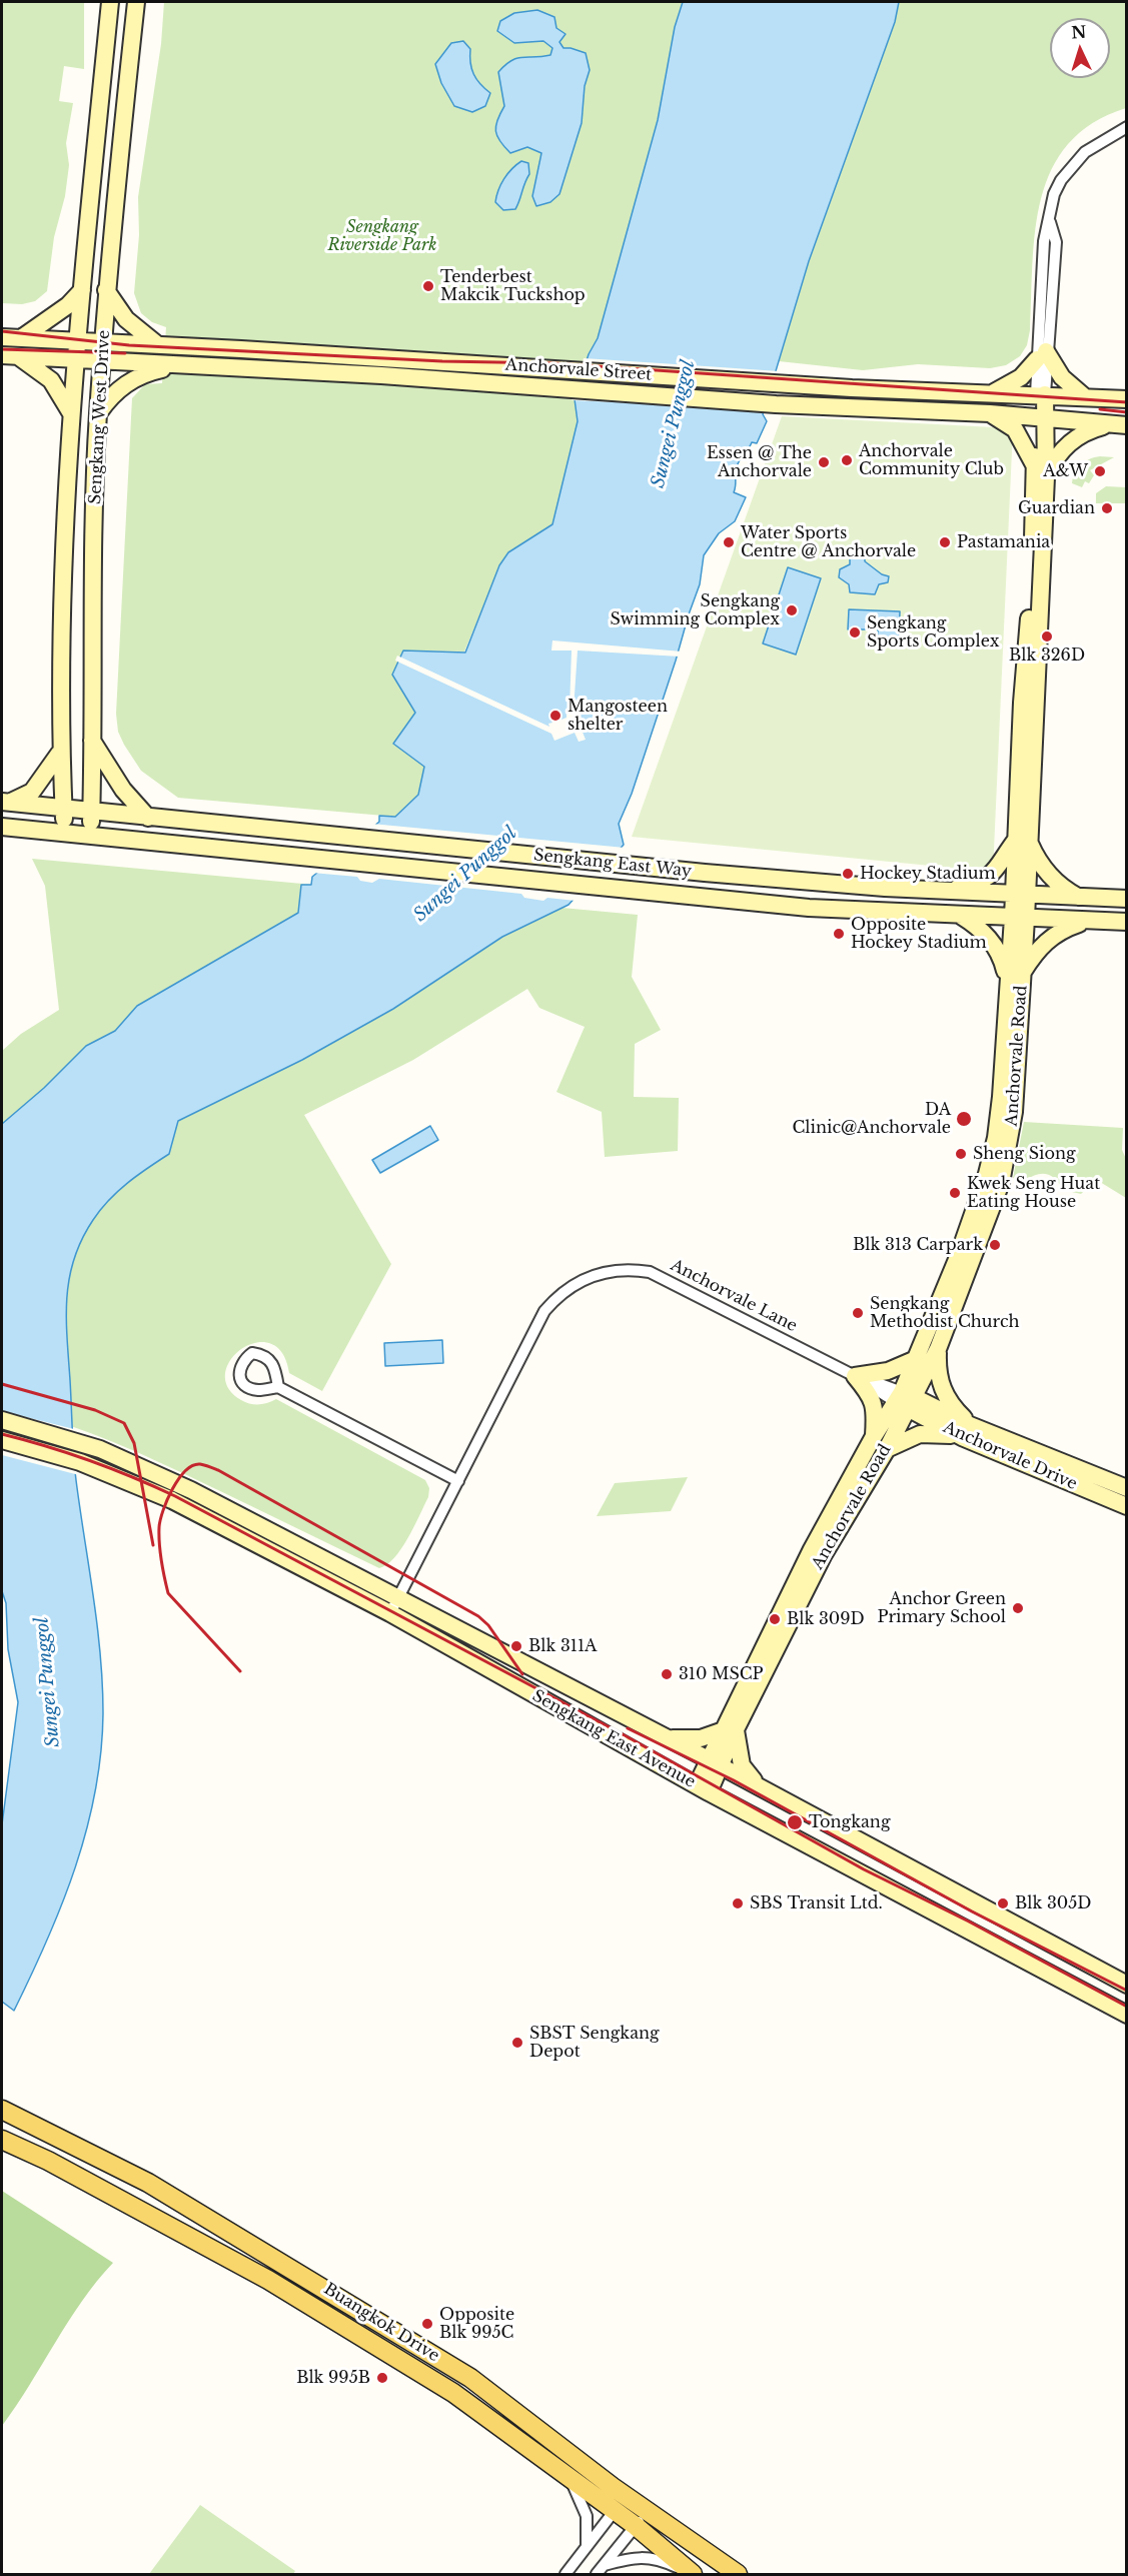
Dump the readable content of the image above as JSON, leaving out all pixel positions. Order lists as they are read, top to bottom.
{
  "streets": {
    "main road": [
      "Anchorvale Street",
      "Sengkang West Drive",
      "Sengkang East Way",
      "Anchorvale Road",
      "Anchorvale Drive",
      "Sengkang East Avenue",
      "Buangkok Drive"
    ],
    "street": ["Anchorvale Lane"]
  },
  "crossings": [
    ["Anchorvale Street", "Sengkang West Drive"],
    ["Anchorvale Street", "Anchorvale Road"],
    ["Sengkang West Drive", "Sengkang East Way"],
    ["Sengkang East Way", "Anchorvale Road"],
    ["Anchorvale Road", "Anchorvale Lane"],
    ["Anchorvale Road", "Anchorvale Drive"],
    ["Anchorvale Road", "Sengkang East Avenue"],
    ["Anchorvale Lane", "Anchorvale Drive"],
    ["Anchorvale Lane", "Sengkang East Avenue"]
  ],
  "water": ["Sungei Punggol"],
  "parks": ["Sengkang Riverside Park"],
  "places": [
    "Tenderbest Makcik Tuckshop",
    "Anchorvale Community Club",
    "Essen @ The Anchorvale",
    "A&W",
    "Guardian",
    "Water Sports Centre @ Anchorvale",
    "Pastamania",
    "Sengkang Swimming Complex",
    "Sengkang Sports Complex",
    "Blk 326D",
    "Mangosteen shelter",
    "Hockey Stadium",
    "Opposite Hockey Stadium",
    "DA Clinic@Anchorvale",
    "Sheng Siong",
    "Kwek Seng Huat Eating House",
    "Blk 313 Carpark",
    "Sengkang Methodist Church",
    "Anchor Green Primary School",
    "Blk 309D",
    "Blk 311A",
    "310 MSCP",
    "Tongkang",
    "SBS Transit Ltd.",
    "Blk 305D",
    "SBST Sengkang Depot",
    "Opposite Blk 995C",
    "Blk 995B"
  ],
  "north": "top"
}
